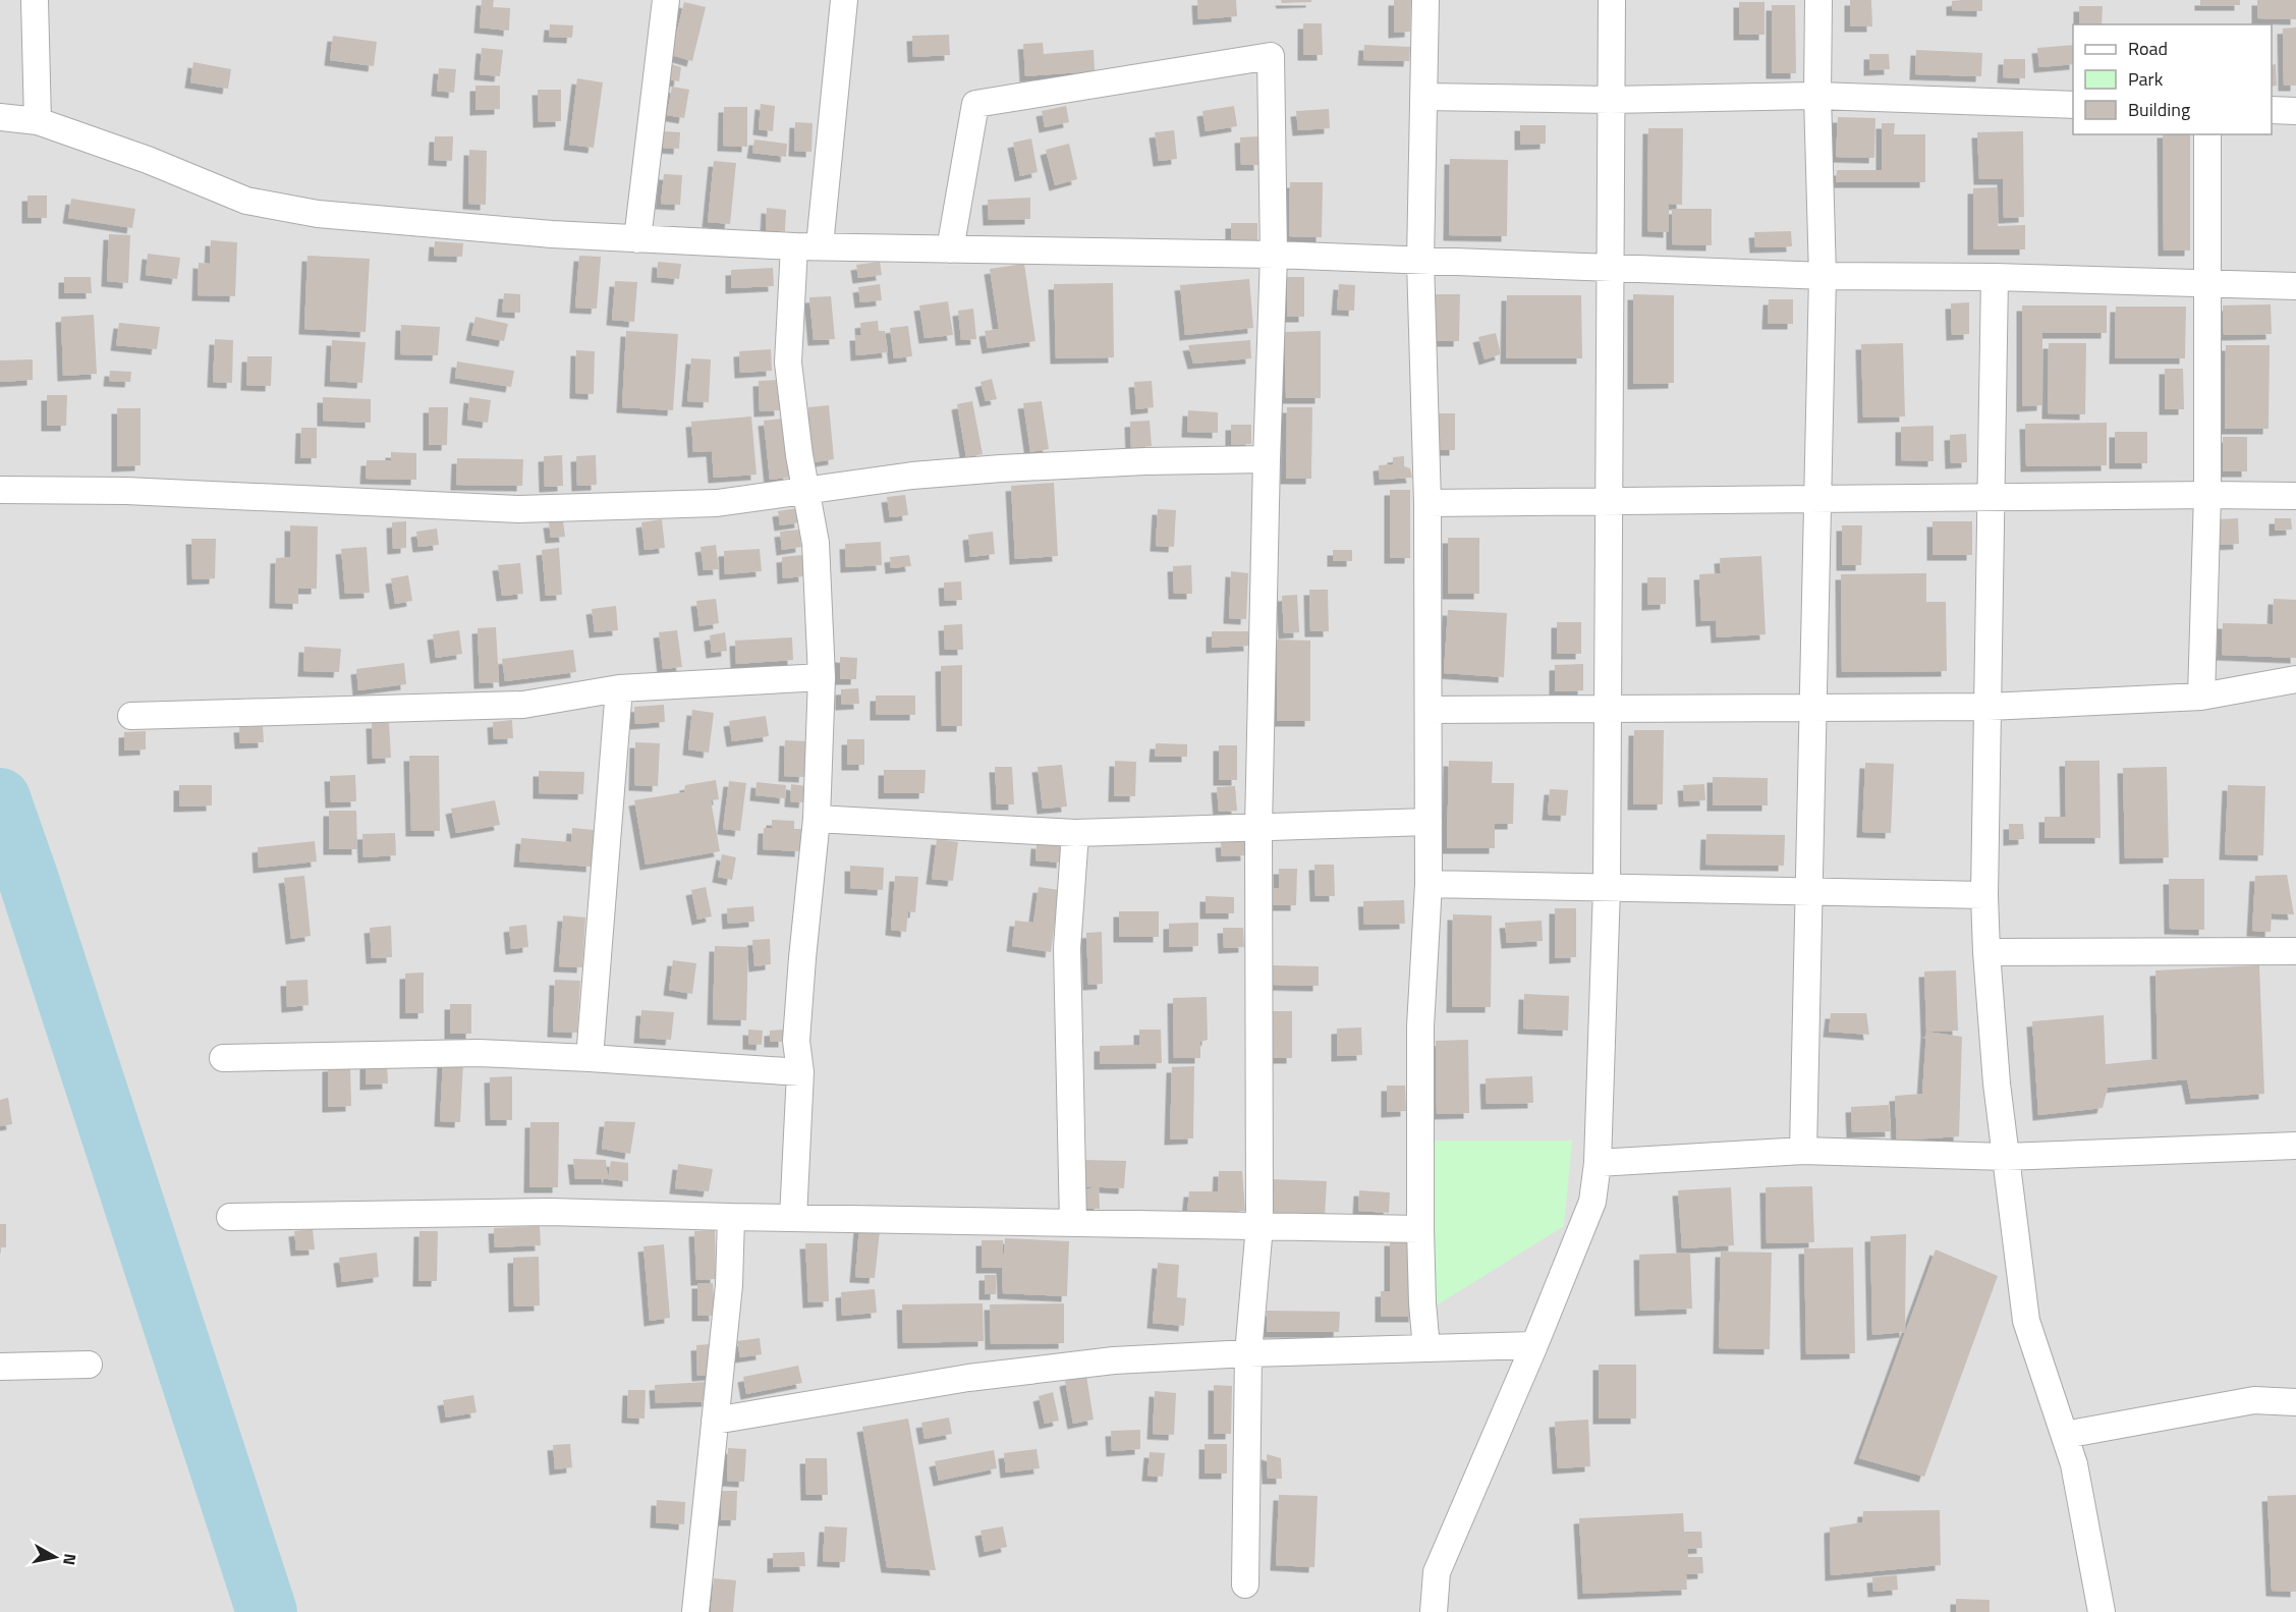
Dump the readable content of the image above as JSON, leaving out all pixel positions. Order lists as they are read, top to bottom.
{
  "legend": ["Road", "Park", "Building"],
  "north": "right"
}
